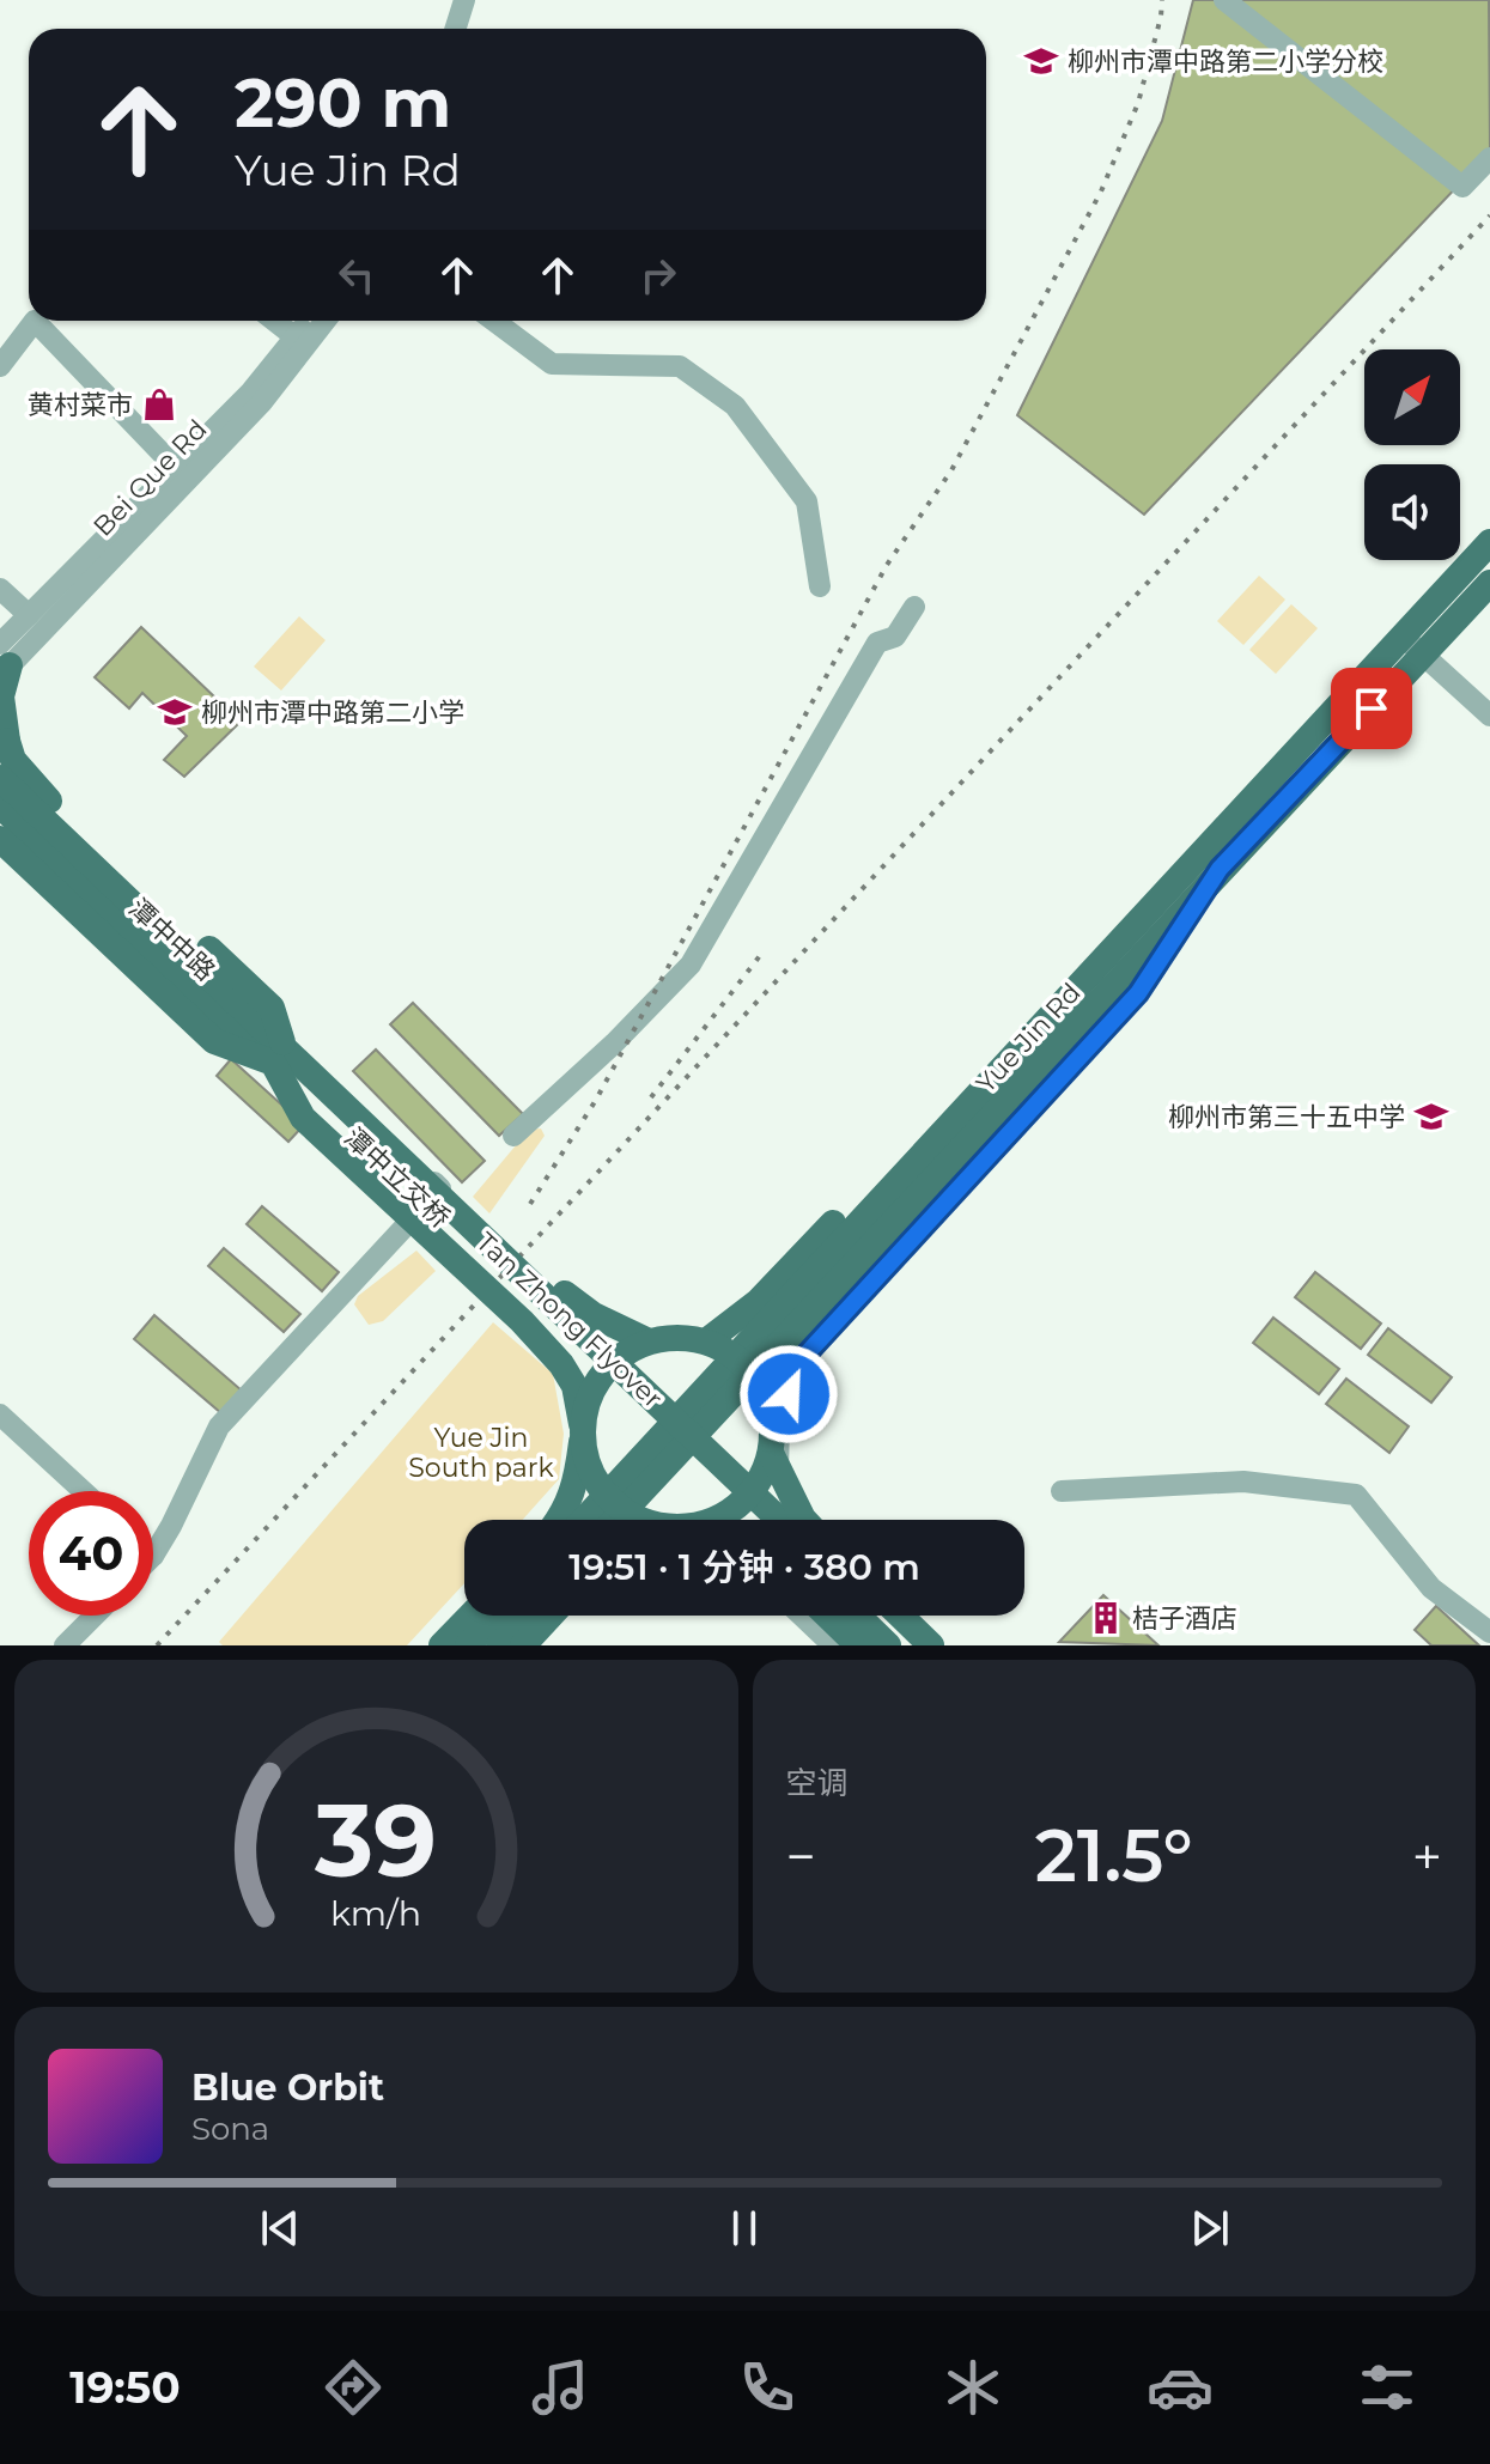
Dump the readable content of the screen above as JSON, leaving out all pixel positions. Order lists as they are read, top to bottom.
{
  "streets": {
    "main road": [
      "潭中中路",
      "Yue Jin Rd",
      "潭中立交桥",
      "Tan Zhong Flyover"
    ],
    "street": ["Bei Que Rd"]
  },
  "crossings": [
    ["潭中中路", "潭中立交桥"],
    ["潭中中路", "Tan Zhong Flyover"]
  ],
  "parks": ["Yue Jin South park"],
  "places": {
    "school or university": ["柳州市潭中路第二小学分校", "柳州市潭中路第二小学", "柳州市第三十五中学"],
    "shop": ["黄村菜市"],
    "building": ["桔子酒店"]
  },
  "north": "top right",
  "page": {
    "turn": ["290 m", "Yue Jin Rd"],
    "limit": "40",
    "trip": "19:51 · 1 分钟 · 380 m",
    "tile": "空调",
    "heat": ["−", "21.5°", "+"],
    "song": ["Blue Orbit", "Sona"],
    "tabs": "19:50",
    "gauge": ["39", "km/h"]
  }
}
